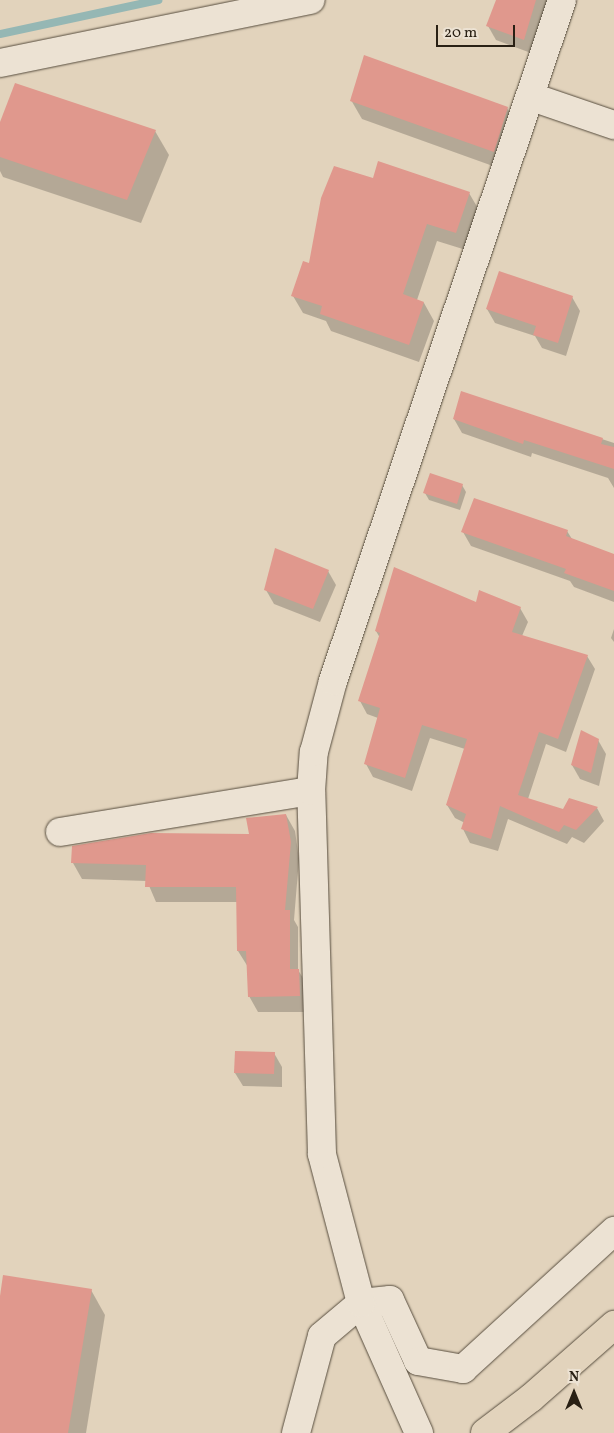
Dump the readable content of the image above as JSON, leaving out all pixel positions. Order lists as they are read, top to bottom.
{
  "scale_bar": "20 m",
  "north": "top"
}
